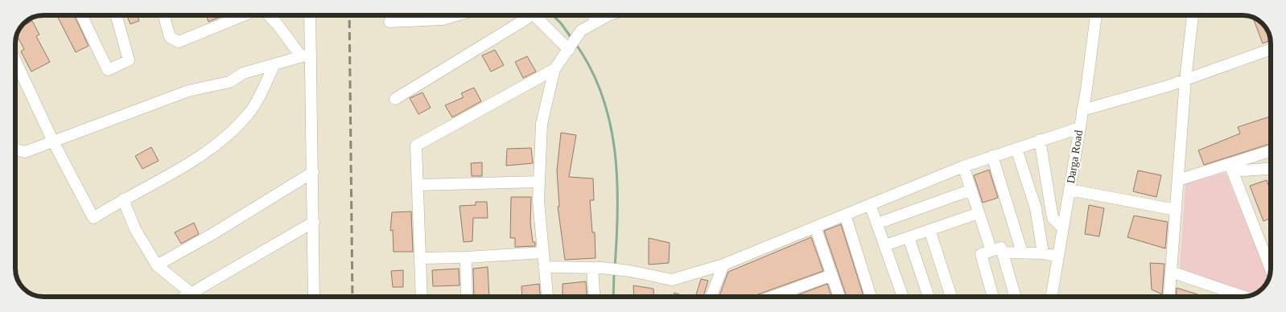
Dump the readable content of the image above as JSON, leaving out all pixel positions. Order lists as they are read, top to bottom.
{
  "streets": {
    "street": ["Darga Road"]
  }
}
